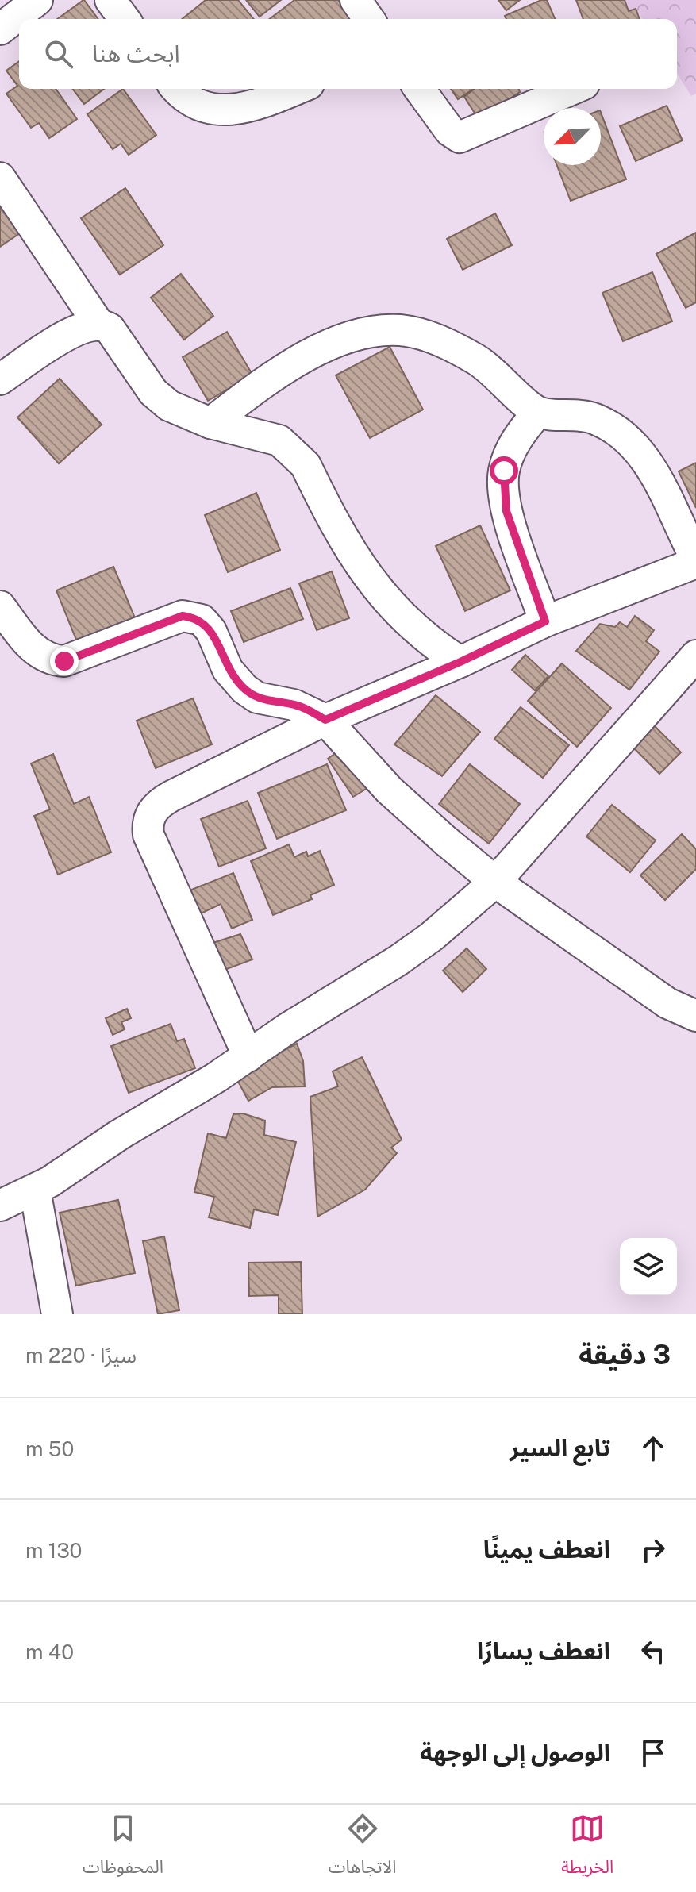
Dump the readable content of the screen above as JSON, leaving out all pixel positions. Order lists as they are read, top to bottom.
{
  "north": "bottom left",
  "page": {
    "search": "ابحث هنا",
    "heading": ["3 دقيقة", "سيرًا · 220 m"],
    "list": [
      ["تابع السير", "50 m"],
      ["انعطف يمينًا", "130 m"],
      ["انعطف يسارًا", "40 m"],
      "الوصول إلى الوجهة"
    ],
    "nav": ["الخريطة", "الاتجاهات", "المحفوظات"]
  }
}
